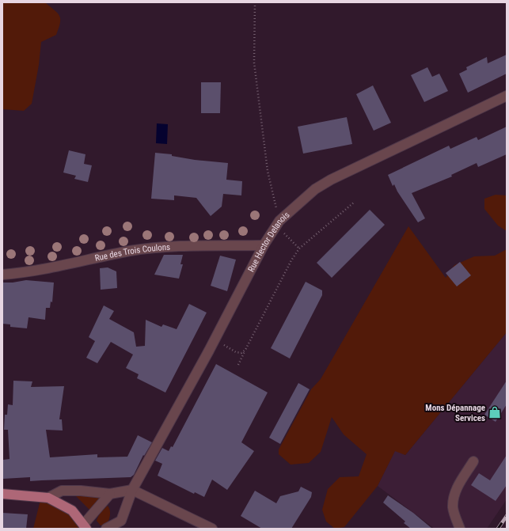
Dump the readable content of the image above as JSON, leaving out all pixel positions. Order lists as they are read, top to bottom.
{
  "streets": {
    "street": ["Rue Hector Delanois", "Rue des Trois Coulons"]
  },
  "crossings": [
    ["Rue Hector Delanois", "Rue des Trois Coulons"]
  ],
  "places": {
    "shop": ["Mons Dépannage Services"]
  }
}
